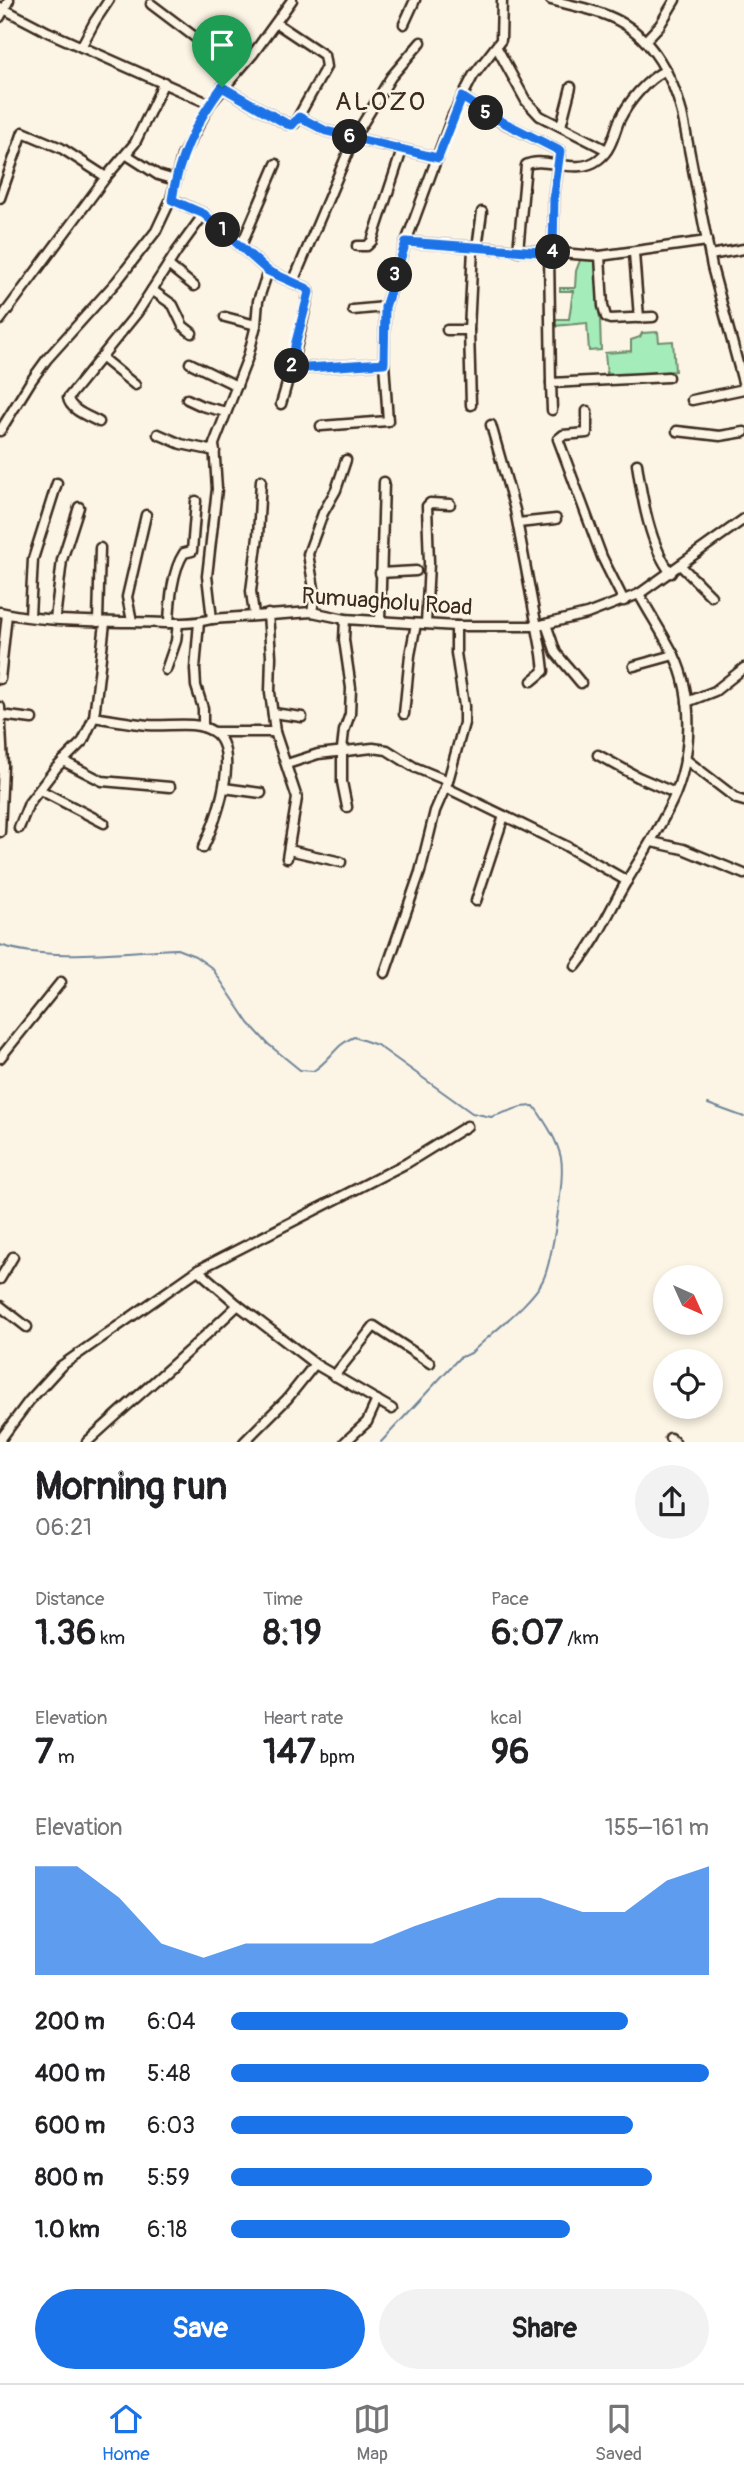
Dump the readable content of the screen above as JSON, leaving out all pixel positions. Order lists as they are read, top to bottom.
{
  "streets": {
    "street": ["Rumuagholu Road"]
  },
  "districts": ["ALOZO"],
  "north": "bottom right",
  "page": {
    "pins": [
      "5",
      "6",
      "1",
      "4",
      "3",
      "2"
    ],
    "heading": ["Morning run", "06:21"],
    "stats": [
      ["Distance", "1.36 km"],
      ["Time", "8:19"],
      ["Pace", "6:07 /km"],
      ["Elevation", "7 m"],
      ["Heart rate", "147 bpm"],
      ["kcal", "96"]
    ],
    "chart": ["Elevation", "155–161 m"],
    "list": [
      {
        "name": "200 m",
        "note": "6:04"
      },
      {
        "name": "400 m",
        "note": "5:48"
      },
      {
        "name": "600 m",
        "note": "6:03"
      },
      {
        "name": "800 m",
        "note": "5:59"
      },
      {
        "name": "1.0 km",
        "note": "6:18"
      }
    ],
    "buttons": ["Save", "Share"],
    "tabs": ["Home", "Map", "Saved"]
  }
}
